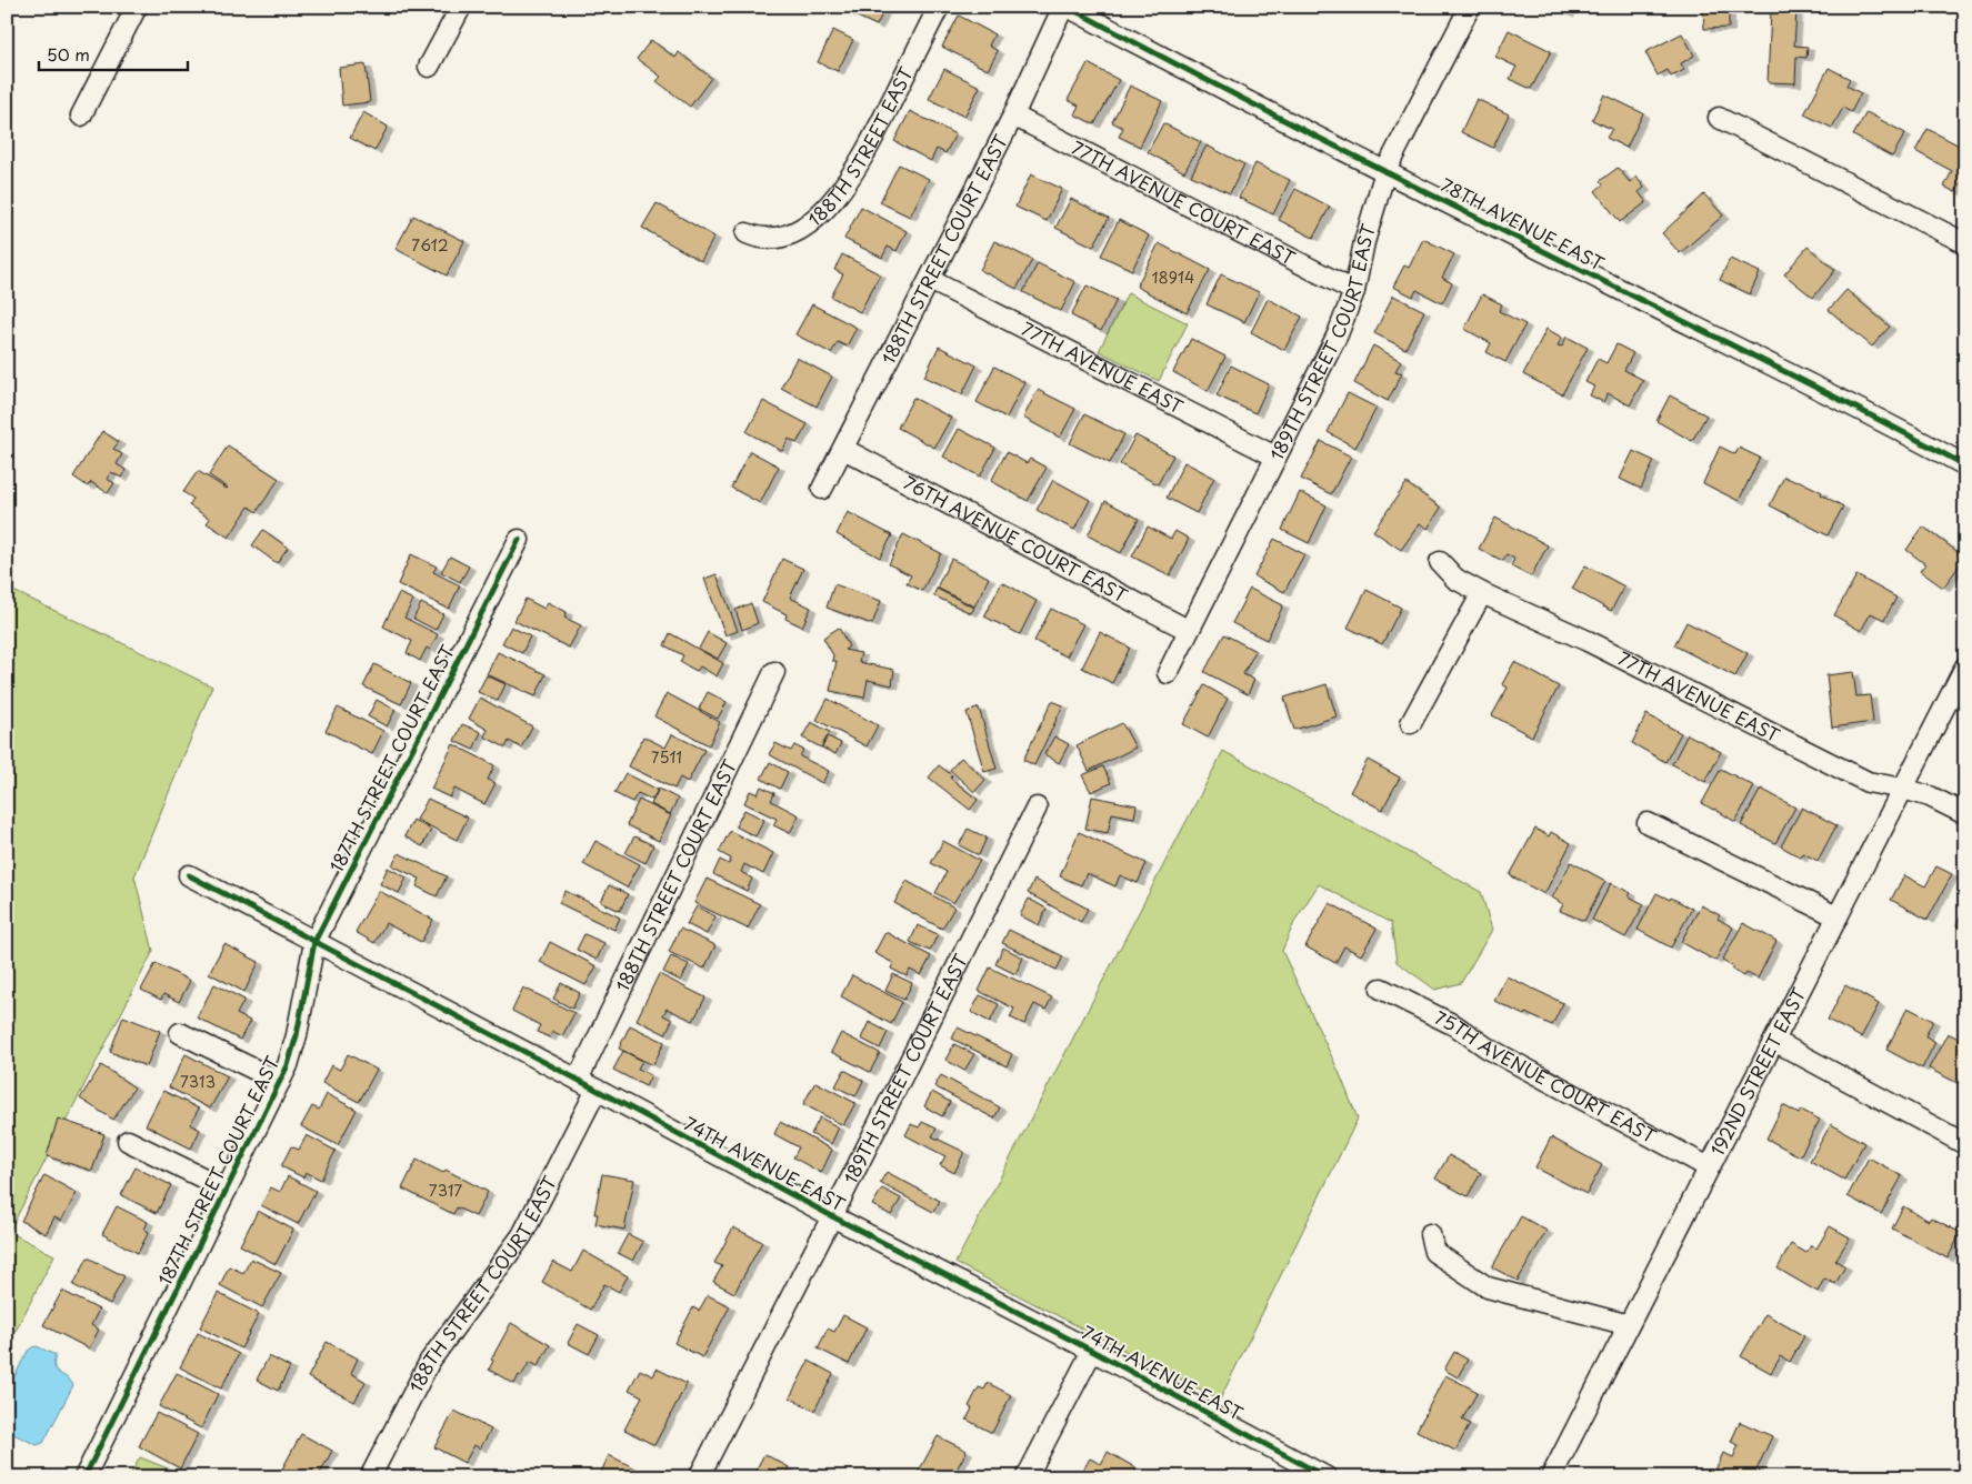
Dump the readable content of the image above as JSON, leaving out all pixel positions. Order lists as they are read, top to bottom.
{
  "streets": {
    "street": [
      "188TH STREET EAST",
      "77TH AVENUE COURT EAST",
      "78TH AVENUE EAST",
      "188TH STREET COURT EAST",
      "189TH STREET COURT EAST",
      "77TH AVENUE EAST",
      "76TH AVENUE COURT EAST",
      "187TH STREET COURT EAST",
      "192ND STREET EAST",
      "75TH AVENUE COURT EAST",
      "74TH AVENUE EAST"
    ]
  },
  "crossings": [
    ["77TH AVENUE COURT EAST", "188TH STREET COURT EAST"],
    ["77TH AVENUE COURT EAST", "189TH STREET COURT EAST"],
    ["78TH AVENUE EAST", "189TH STREET COURT EAST"],
    ["188TH STREET COURT EAST", "77TH AVENUE EAST"],
    ["188TH STREET COURT EAST", "76TH AVENUE COURT EAST"],
    ["188TH STREET COURT EAST", "74TH AVENUE EAST"],
    ["189TH STREET COURT EAST", "77TH AVENUE EAST"],
    ["189TH STREET COURT EAST", "76TH AVENUE COURT EAST"],
    ["189TH STREET COURT EAST", "74TH AVENUE EAST"],
    ["77TH AVENUE EAST", "192ND STREET EAST"],
    ["187TH STREET COURT EAST", "74TH AVENUE EAST"],
    ["192ND STREET EAST", "75TH AVENUE COURT EAST"]
  ],
  "house_numbers": [
    "7612",
    "18914",
    "7511",
    "7313",
    "7317"
  ],
  "scale_bar": "50 m"
}
